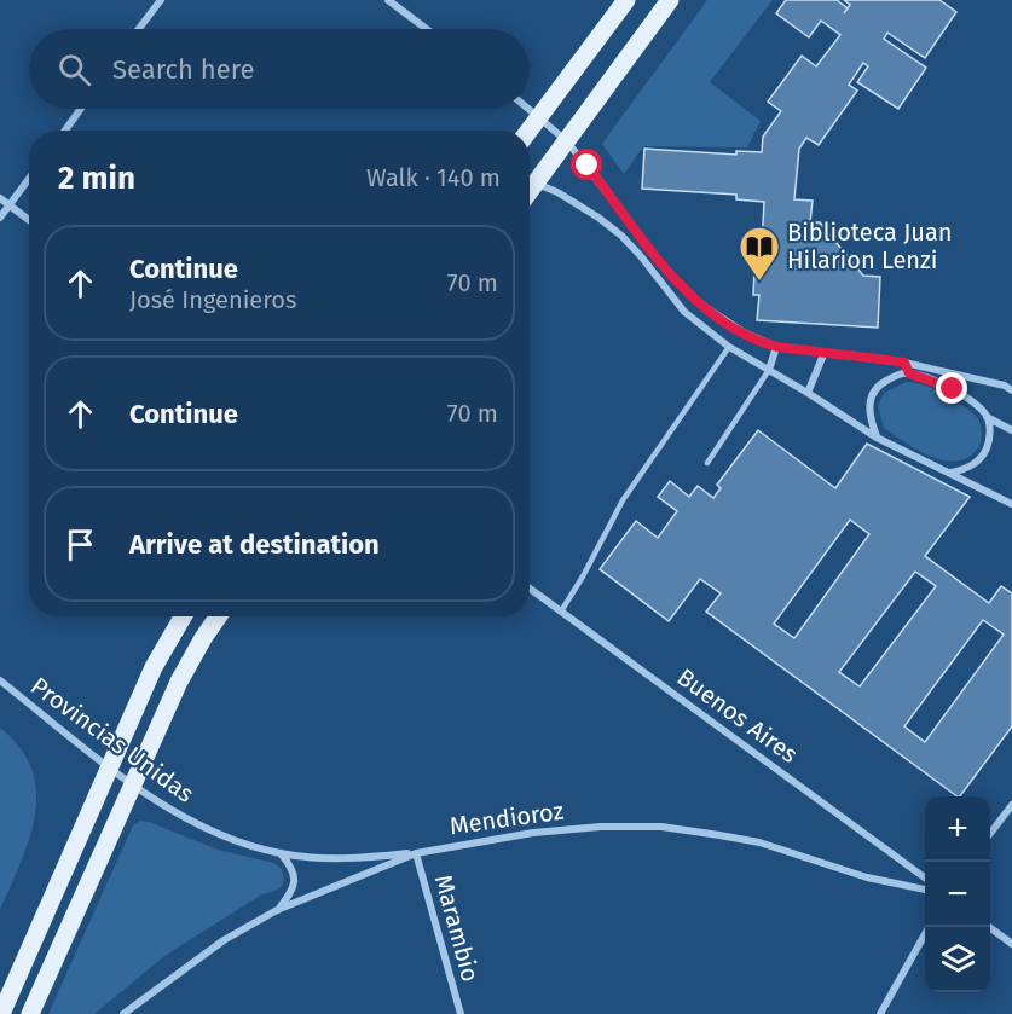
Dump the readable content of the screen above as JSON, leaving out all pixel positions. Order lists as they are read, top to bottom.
{
  "streets": {
    "street": [
      "Buenos Aires",
      "Provincias Unidas",
      "Mendioroz",
      "Marambio"
    ]
  },
  "crossings": [
    ["Provincias Unidas", "Mendioroz"],
    ["Provincias Unidas", "Marambio"],
    ["Mendioroz", "Marambio"]
  ],
  "places": {
    "library": ["Biblioteca Juan Hilarion Lenzi"]
  },
  "page": {
    "search": "Search here",
    "heading": ["2 min", "Walk · 140 m"],
    "list": [
      ["Continue", "José Ingenieros", "70 m"],
      ["Continue", "70 m"],
      "Arrive at destination"
    ],
    "map_buttons": ["+", "−"]
  }
}
